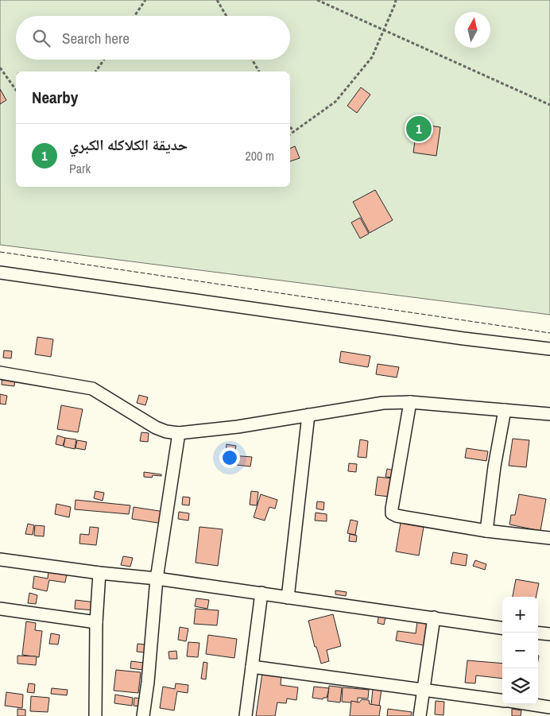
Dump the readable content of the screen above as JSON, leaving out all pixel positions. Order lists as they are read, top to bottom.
{
  "north": "top",
  "page": {
    "search": "Search here",
    "heading": "Nearby",
    "pins": "1",
    "list": [
      {
        "mark": "1",
        "name": "حديقة الكلاكله الكبري",
        "note": "Park",
        "value": "200 m"
      }
    ],
    "map_buttons": ["+", "−"]
  }
}
